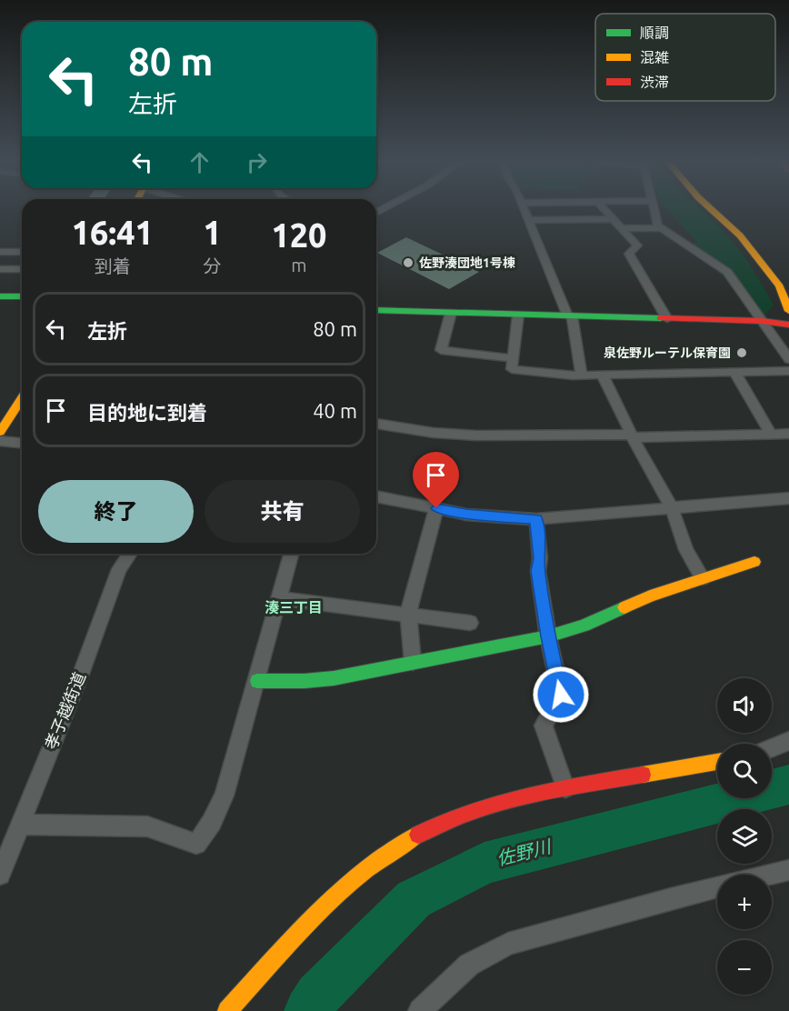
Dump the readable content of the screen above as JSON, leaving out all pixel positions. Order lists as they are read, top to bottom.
{
  "streets": {
    "street": ["孝子越街道"]
  },
  "districts": ["湊三丁目"],
  "water": ["佐野川"],
  "places": ["佐野湊団地1号棟", "泉佐野ルーテル保育園"],
  "legend": ["順調", "混雑", "渋滞"],
  "page": {
    "turn": ["80 m", "左折"],
    "eta": [
      "16:41",
      "到着",
      "1",
      "分",
      "120",
      "m"
    ],
    "list": [
      {
        "name": "左折",
        "value": "80 m"
      },
      {
        "name": "目的地に到着",
        "value": "40 m"
      }
    ],
    "buttons": ["終了", "共有"],
    "map_buttons": ["+", "−"]
  }
}
